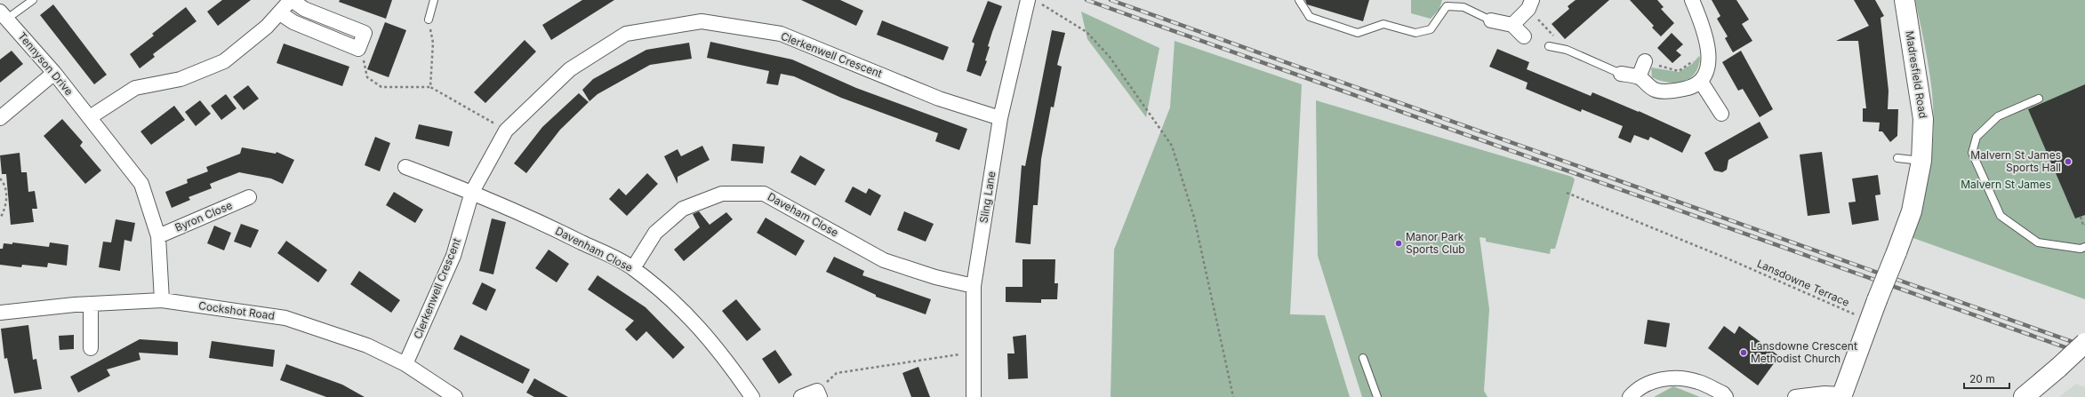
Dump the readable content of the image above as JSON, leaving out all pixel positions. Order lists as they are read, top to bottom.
{
  "streets": {
    "street": [
      "Clerkenwell Crescent",
      "Tennyson Drive",
      "Madresfield Road",
      "Sling Lane",
      "Daveham Close",
      "Byron Close",
      "Davenham Close",
      "Cockshot Road"
    ],
    "path": ["Lansdowne Terrace"]
  },
  "crossings": [
    ["Clerkenwell Crescent", "Sling Lane"],
    ["Clerkenwell Crescent", "Davenham Close"],
    ["Clerkenwell Crescent", "Cockshot Road"],
    ["Tennyson Drive", "Byron Close"],
    ["Tennyson Drive", "Cockshot Road"],
    ["Madresfield Road", "Lansdowne Terrace"],
    ["Sling Lane", "Daveham Close"],
    ["Daveham Close", "Davenham Close"]
  ],
  "parks": ["Malvern St James"],
  "places": ["Malvern St James Sports Hall", "Manor Park Sports Club", "Lansdowne Crescent Methodist Church"],
  "scale_bar": "20 m"
}
